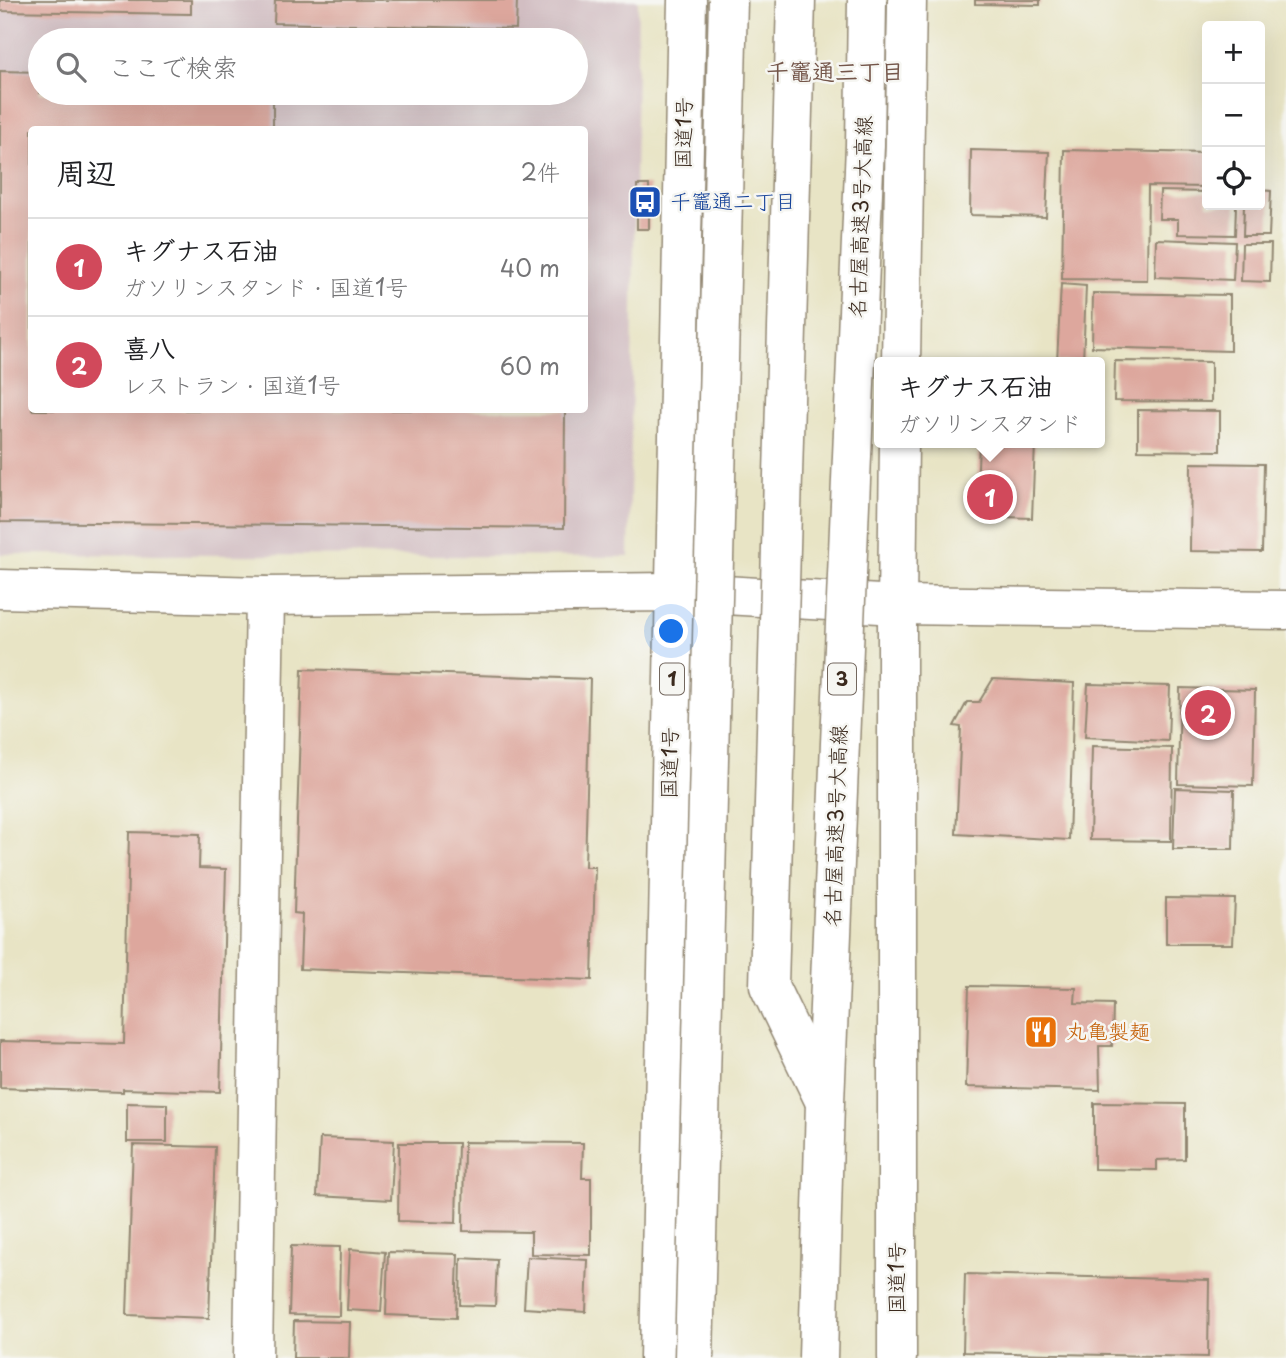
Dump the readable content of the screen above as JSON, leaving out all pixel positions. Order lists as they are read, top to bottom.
{
  "streets": {
    "main road": [
      "国道1号",
      "名古屋高速3号大高線",
      "1",
      "3"
    ]
  },
  "districts": ["千竈通三丁目"],
  "places": {
    "bus stop": ["千竈通二丁目"],
    "restaurant": ["丸亀製麺"]
  },
  "page": {
    "map_buttons": ["+", "−"],
    "search": "ここで検索",
    "heading": ["周辺", "2件"],
    "list": [
      {
        "mark": "1",
        "name": "キグナス石油",
        "note": "ガソリンスタンド · 国道1号",
        "value": "40 m"
      },
      {
        "mark": "2",
        "name": "喜八",
        "note": "レストラン · 国道1号",
        "value": "60 m"
      }
    ],
    "popup": ["キグナス石油", "ガソリンスタンド"],
    "pins": ["1", "2"]
  }
}
